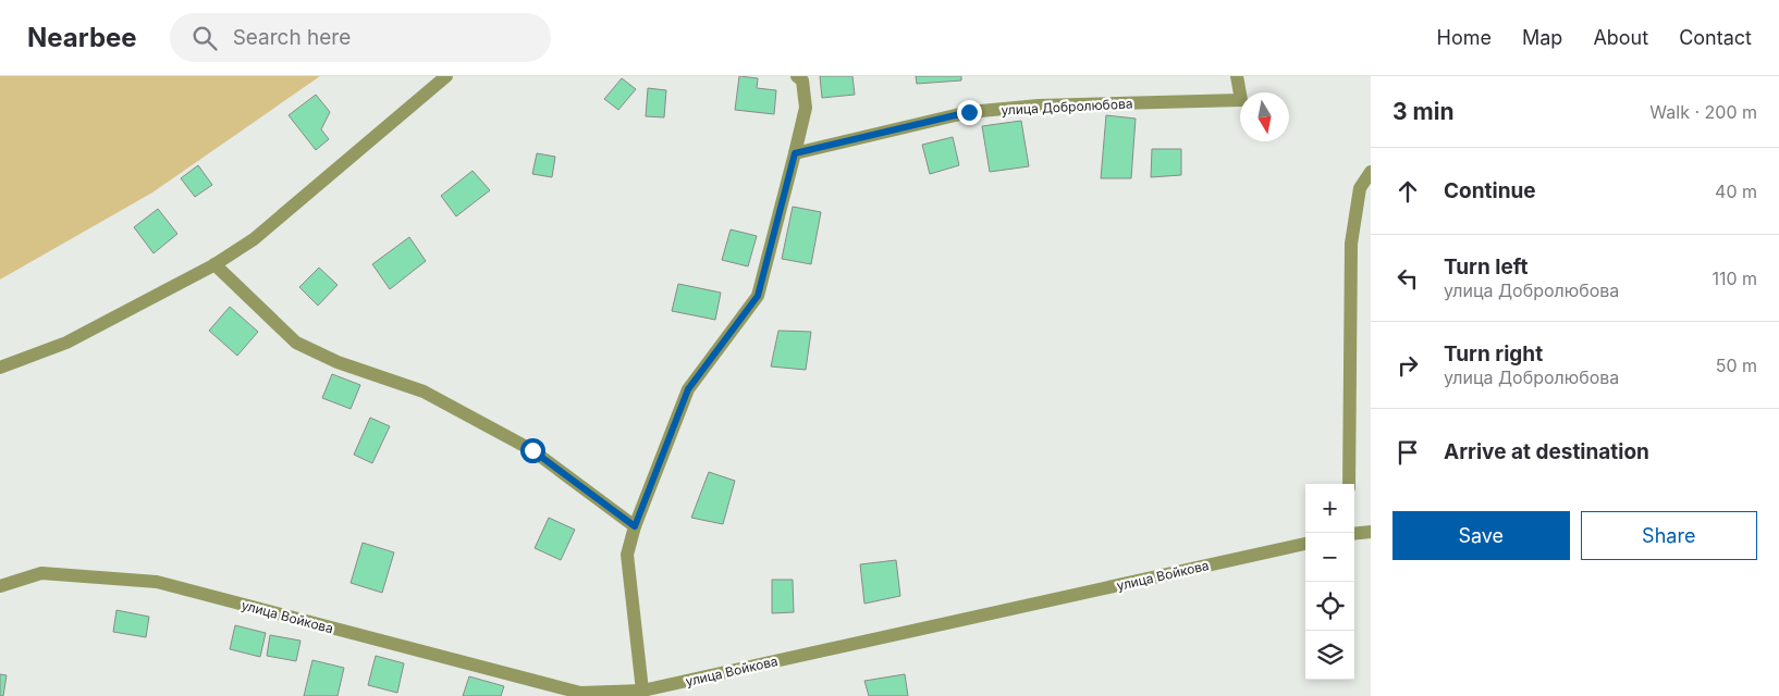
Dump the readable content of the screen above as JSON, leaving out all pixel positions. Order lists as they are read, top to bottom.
{
  "streets": {
    "street": ["улица Добролюбова", "улица Войкова"]
  },
  "north": "bottom",
  "page": {
    "header": "Nearbee",
    "search": "Search here",
    "nav": [
      "Home",
      "Map",
      "About",
      "Contact"
    ],
    "heading": ["3 min", "Walk · 200 m"],
    "list": [
      ["Continue", "40 m"],
      ["Turn left", "улица Добролюбова", "110 m"],
      ["Turn right", "улица Добролюбова", "50 m"],
      "Arrive at destination"
    ],
    "map_buttons": ["+", "−"],
    "buttons": ["Save", "Share"]
  }
}
